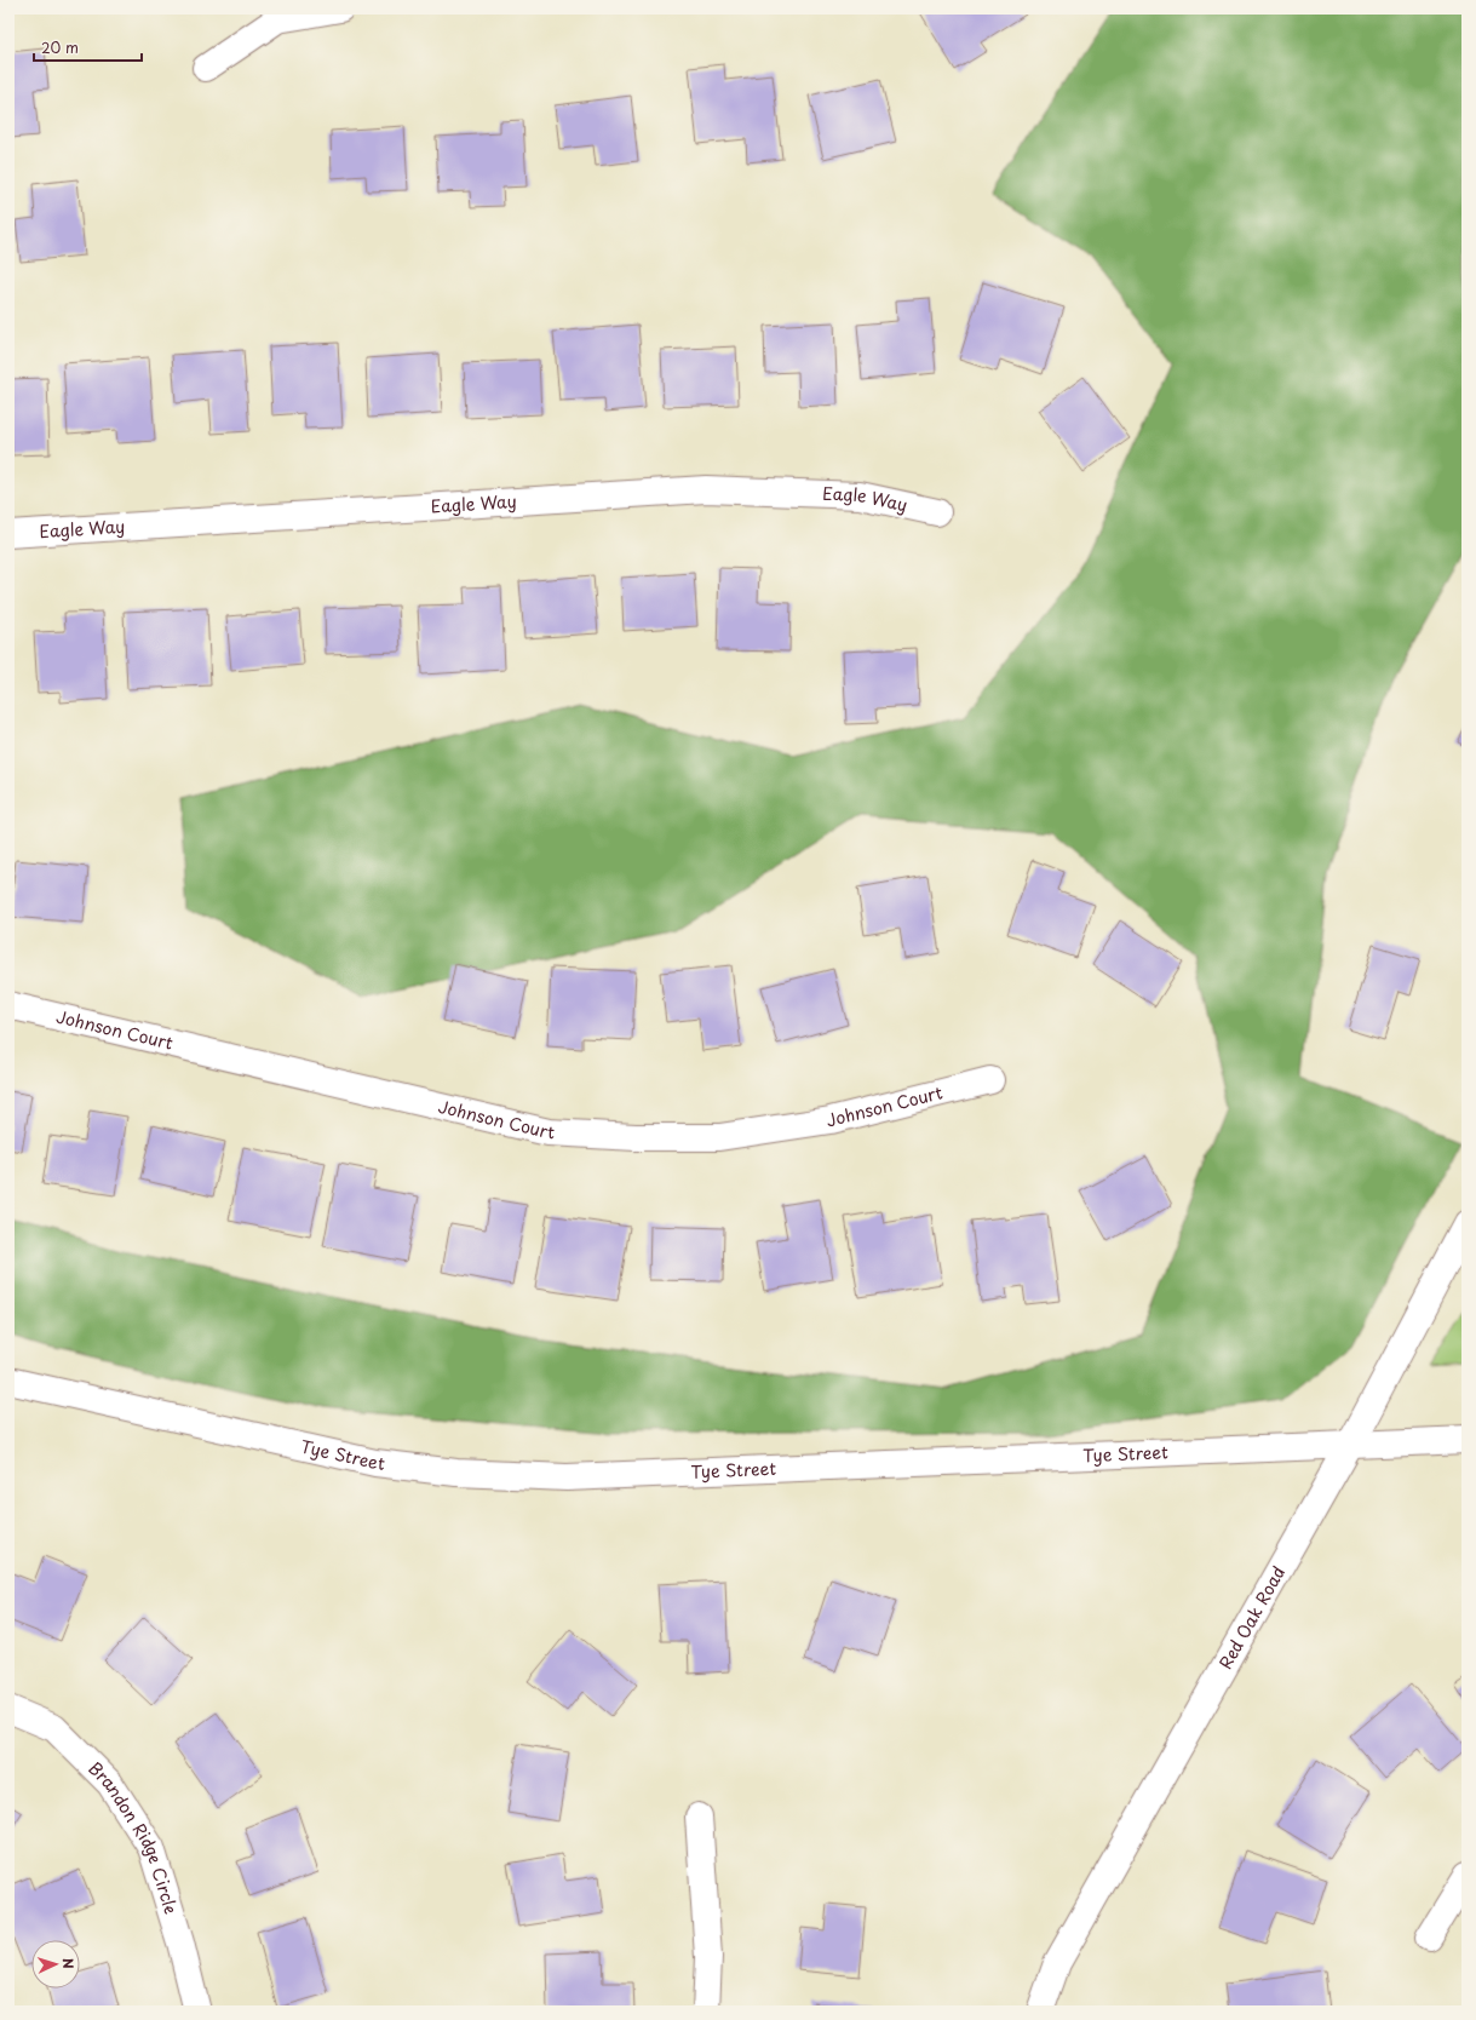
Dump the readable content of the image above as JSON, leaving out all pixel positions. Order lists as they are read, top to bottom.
{
  "streets": {
    "street": [
      "Eagle Way",
      "Johnson Court",
      "Tye Street",
      "Red Oak Road",
      "Brandon Ridge Circle"
    ]
  },
  "crossings": [
    ["Tye Street", "Red Oak Road"]
  ],
  "scale_bar": "20 m",
  "north": "right"
}
